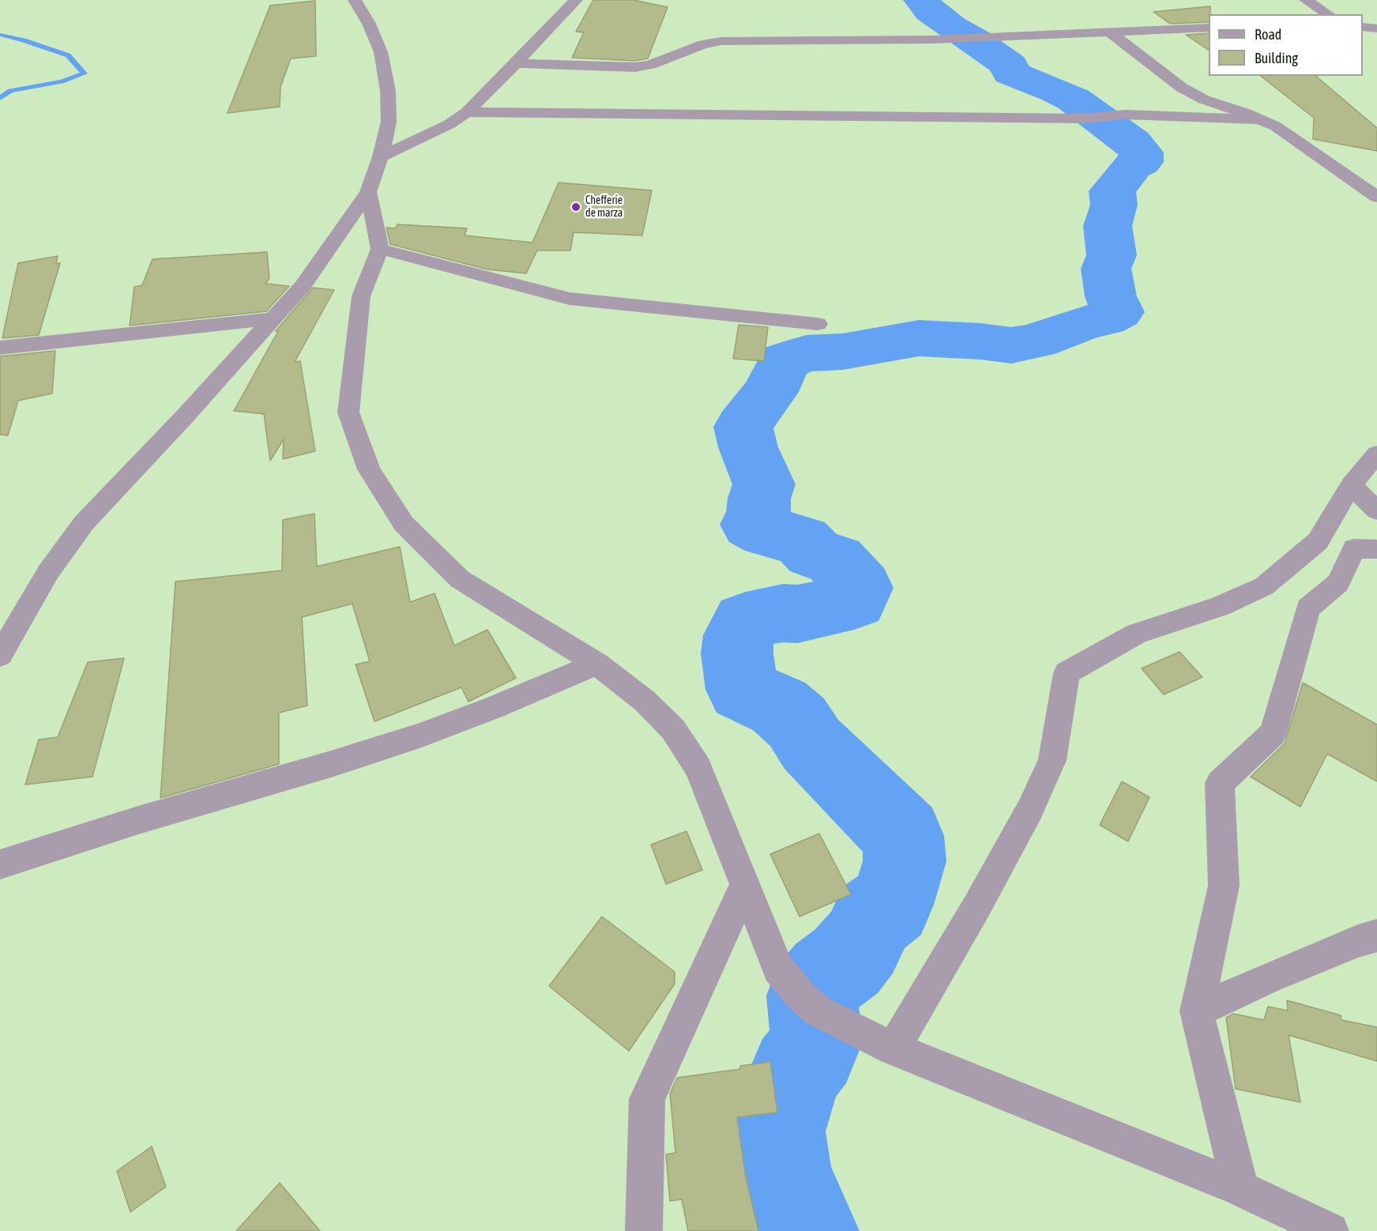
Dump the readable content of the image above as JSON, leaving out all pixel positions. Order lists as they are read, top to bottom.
{
  "places": ["Chefferie de marza"],
  "legend": ["Road", "Building"]
}
